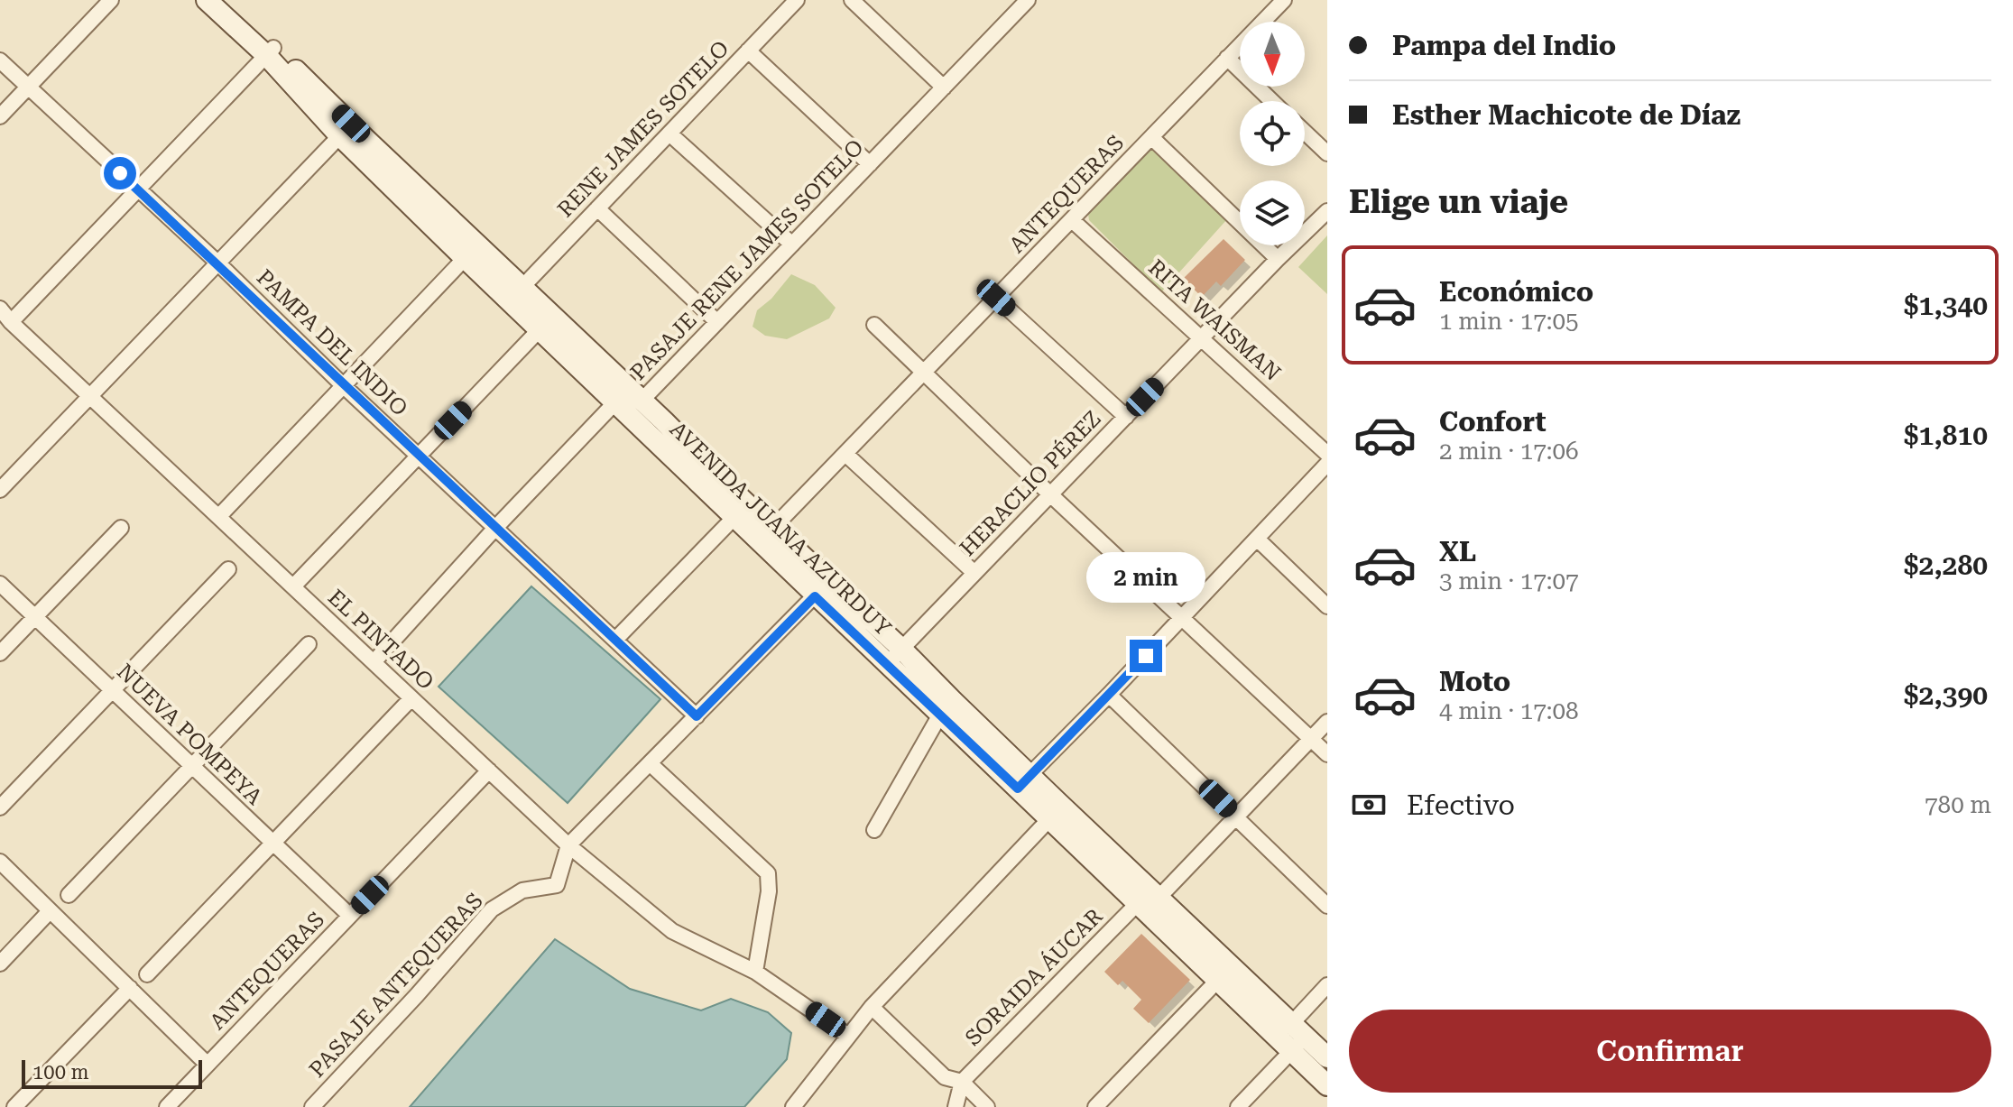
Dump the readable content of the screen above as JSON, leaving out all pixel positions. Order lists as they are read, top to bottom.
{
  "streets": {
    "main road": ["AVENIDA JUANA AZURDUY"],
    "street": [
      "RENE JAMES SOTELO",
      "ANTEQUERAS",
      "PASAJE RENE JAMES SOTELO",
      "RITA WAISMAN",
      "PAMPA DEL INDIO",
      "HERACLIO PÉREZ",
      "EL PINTADO",
      "NUEVA POMPEYA",
      "SORAIDA ÁUCAR",
      "PASAJE ANTEQUERAS"
    ]
  },
  "crossings": [
    ["RENE JAMES SOTELO", "AVENIDA JUANA AZURDUY"],
    ["ANTEQUERAS", "RITA WAISMAN"],
    ["ANTEQUERAS", "AVENIDA JUANA AZURDUY"],
    ["ANTEQUERAS", "EL PINTADO"],
    ["ANTEQUERAS", "NUEVA POMPEYA"],
    ["PASAJE RENE JAMES SOTELO", "AVENIDA JUANA AZURDUY"],
    ["RITA WAISMAN", "HERACLIO PÉREZ"],
    ["HERACLIO PÉREZ", "AVENIDA JUANA AZURDUY"],
    ["AVENIDA JUANA AZURDUY", "SORAIDA ÁUCAR"],
    ["EL PINTADO", "PASAJE ANTEQUERAS"]
  ],
  "scale_bar": "100 m",
  "north": "bottom",
  "page": {
    "banner": ["Pampa del Indio", "Esther Machicote de Díaz"],
    "heading": "Elige un viaje",
    "list": [
      {
        "name": "Económico",
        "note": "1 min · 17:05",
        "value": "$1,340"
      },
      {
        "name": "Confort",
        "note": "2 min · 17:06",
        "value": "$1,810"
      },
      {
        "name": "XL",
        "note": "3 min · 17:07",
        "value": "$2,280"
      },
      {
        "name": "Moto",
        "note": "4 min · 17:08",
        "value": "$2,390"
      }
    ],
    "bubble": "2 min",
    "pay": ["Efectivo", "780 m"],
    "buttons": "Confirmar",
    "scale": "100 m"
  }
}
